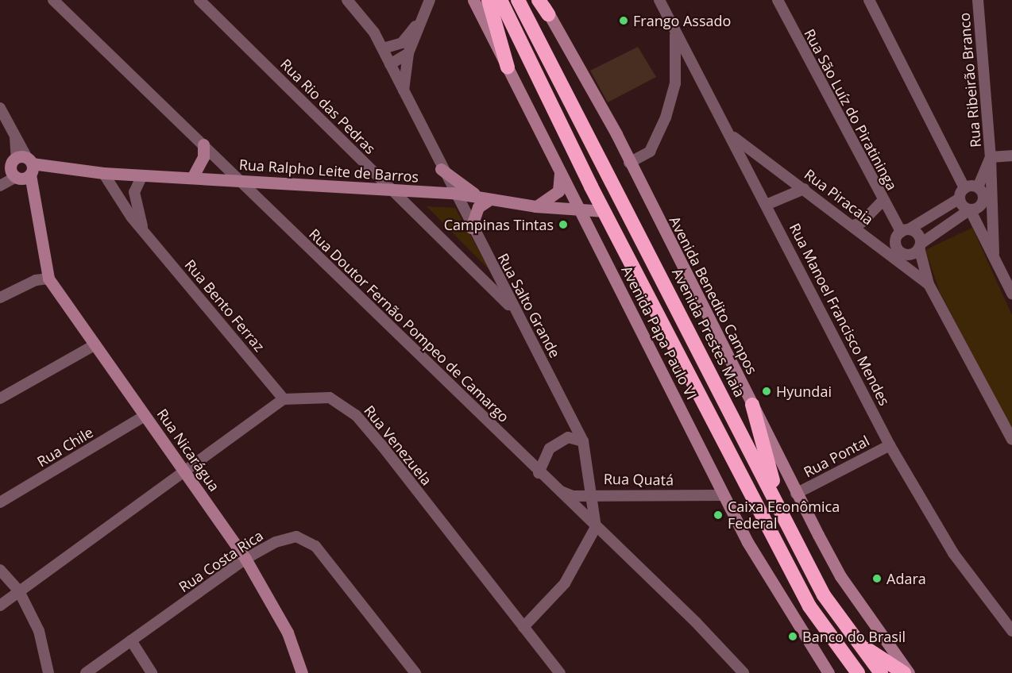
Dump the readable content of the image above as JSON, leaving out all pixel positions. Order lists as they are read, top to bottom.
{
  "streets": {
    "highway": ["Avenida Prestes Maia"],
    "street": [
      "Rua Ribeirão Branco",
      "Rua Rio das Pedras",
      "Rua São Luíz do Piratininga",
      "Rua Ralpho Leite de Barros",
      "Rua Piracaia",
      "Avenida Benedito Campos",
      "Rua Bento Ferraz",
      "Rua Salto Grande",
      "Rua Manoel Francisco Mendes",
      "Rua Doutor Fernão Pompeo de Camargo",
      "Avenida Papa Paulo VI",
      "Rua Venezuela",
      "Rua Chile",
      "Rua Nicarágua",
      "Rua Pontal",
      "Rua Quatá",
      "Rua Costa Rica"
    ]
  },
  "crossings": [
    ["Rua Rio das Pedras", "Rua Ralpho Leite de Barros"],
    ["Rua Rio das Pedras", "Rua Salto Grande"],
    ["Rua Ralpho Leite de Barros", "Rua Bento Ferraz"],
    ["Rua Ralpho Leite de Barros", "Rua Salto Grande"],
    ["Rua Ralpho Leite de Barros", "Rua Doutor Fernão Pompeo de Camargo"],
    ["Rua Ralpho Leite de Barros", "Avenida Papa Paulo VI"],
    ["Rua Piracaia", "Rua Manoel Francisco Mendes"],
    ["Avenida Benedito Campos", "Rua Pontal"],
    ["Rua Bento Ferraz", "Rua Venezuela"],
    ["Rua Salto Grande", "Rua Doutor Fernão Pompeo de Camargo"],
    ["Rua Salto Grande", "Rua Quatá"],
    ["Rua Manoel Francisco Mendes", "Rua Pontal"],
    ["Rua Doutor Fernão Pompeo de Camargo", "Rua Quatá"],
    ["Avenida Papa Paulo VI", "Rua Quatá"],
    ["Rua Chile", "Rua Nicarágua"],
    ["Rua Nicarágua", "Rua Costa Rica"]
  ],
  "places": [
    "Frango Assado",
    "Campinas Tintas",
    "Hyundai",
    "Caixa Econômica Federal",
    "Adara",
    "Banco do Brasil"
  ]
}
